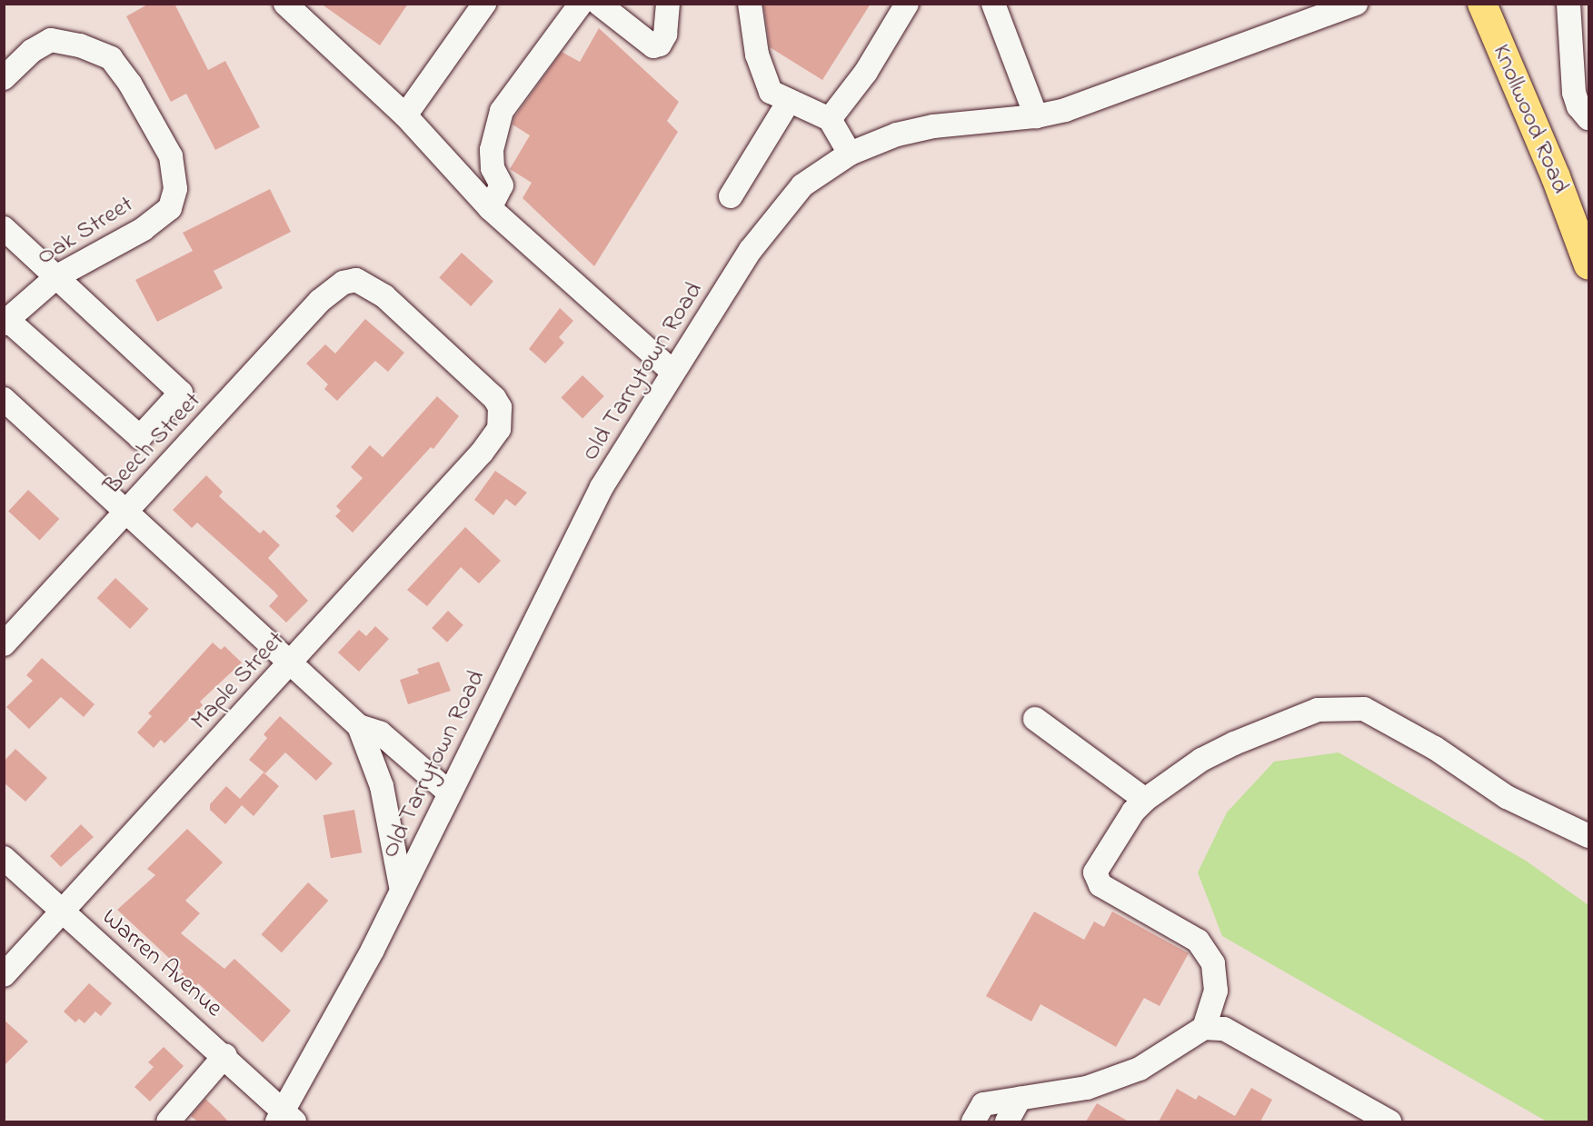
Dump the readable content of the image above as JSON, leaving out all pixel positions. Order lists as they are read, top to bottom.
{
  "streets": {
    "main road": ["Knollwood Road"],
    "street": [
      "Oak Street",
      "Old Tarrytown Road",
      "Beech Street",
      "Maple Street",
      "Warren Avenue"
    ]
  },
  "crossings": [
    ["Old Tarrytown Road", "Warren Avenue"],
    ["Beech Street", "Maple Street"],
    ["Maple Street", "Warren Avenue"]
  ]
}
